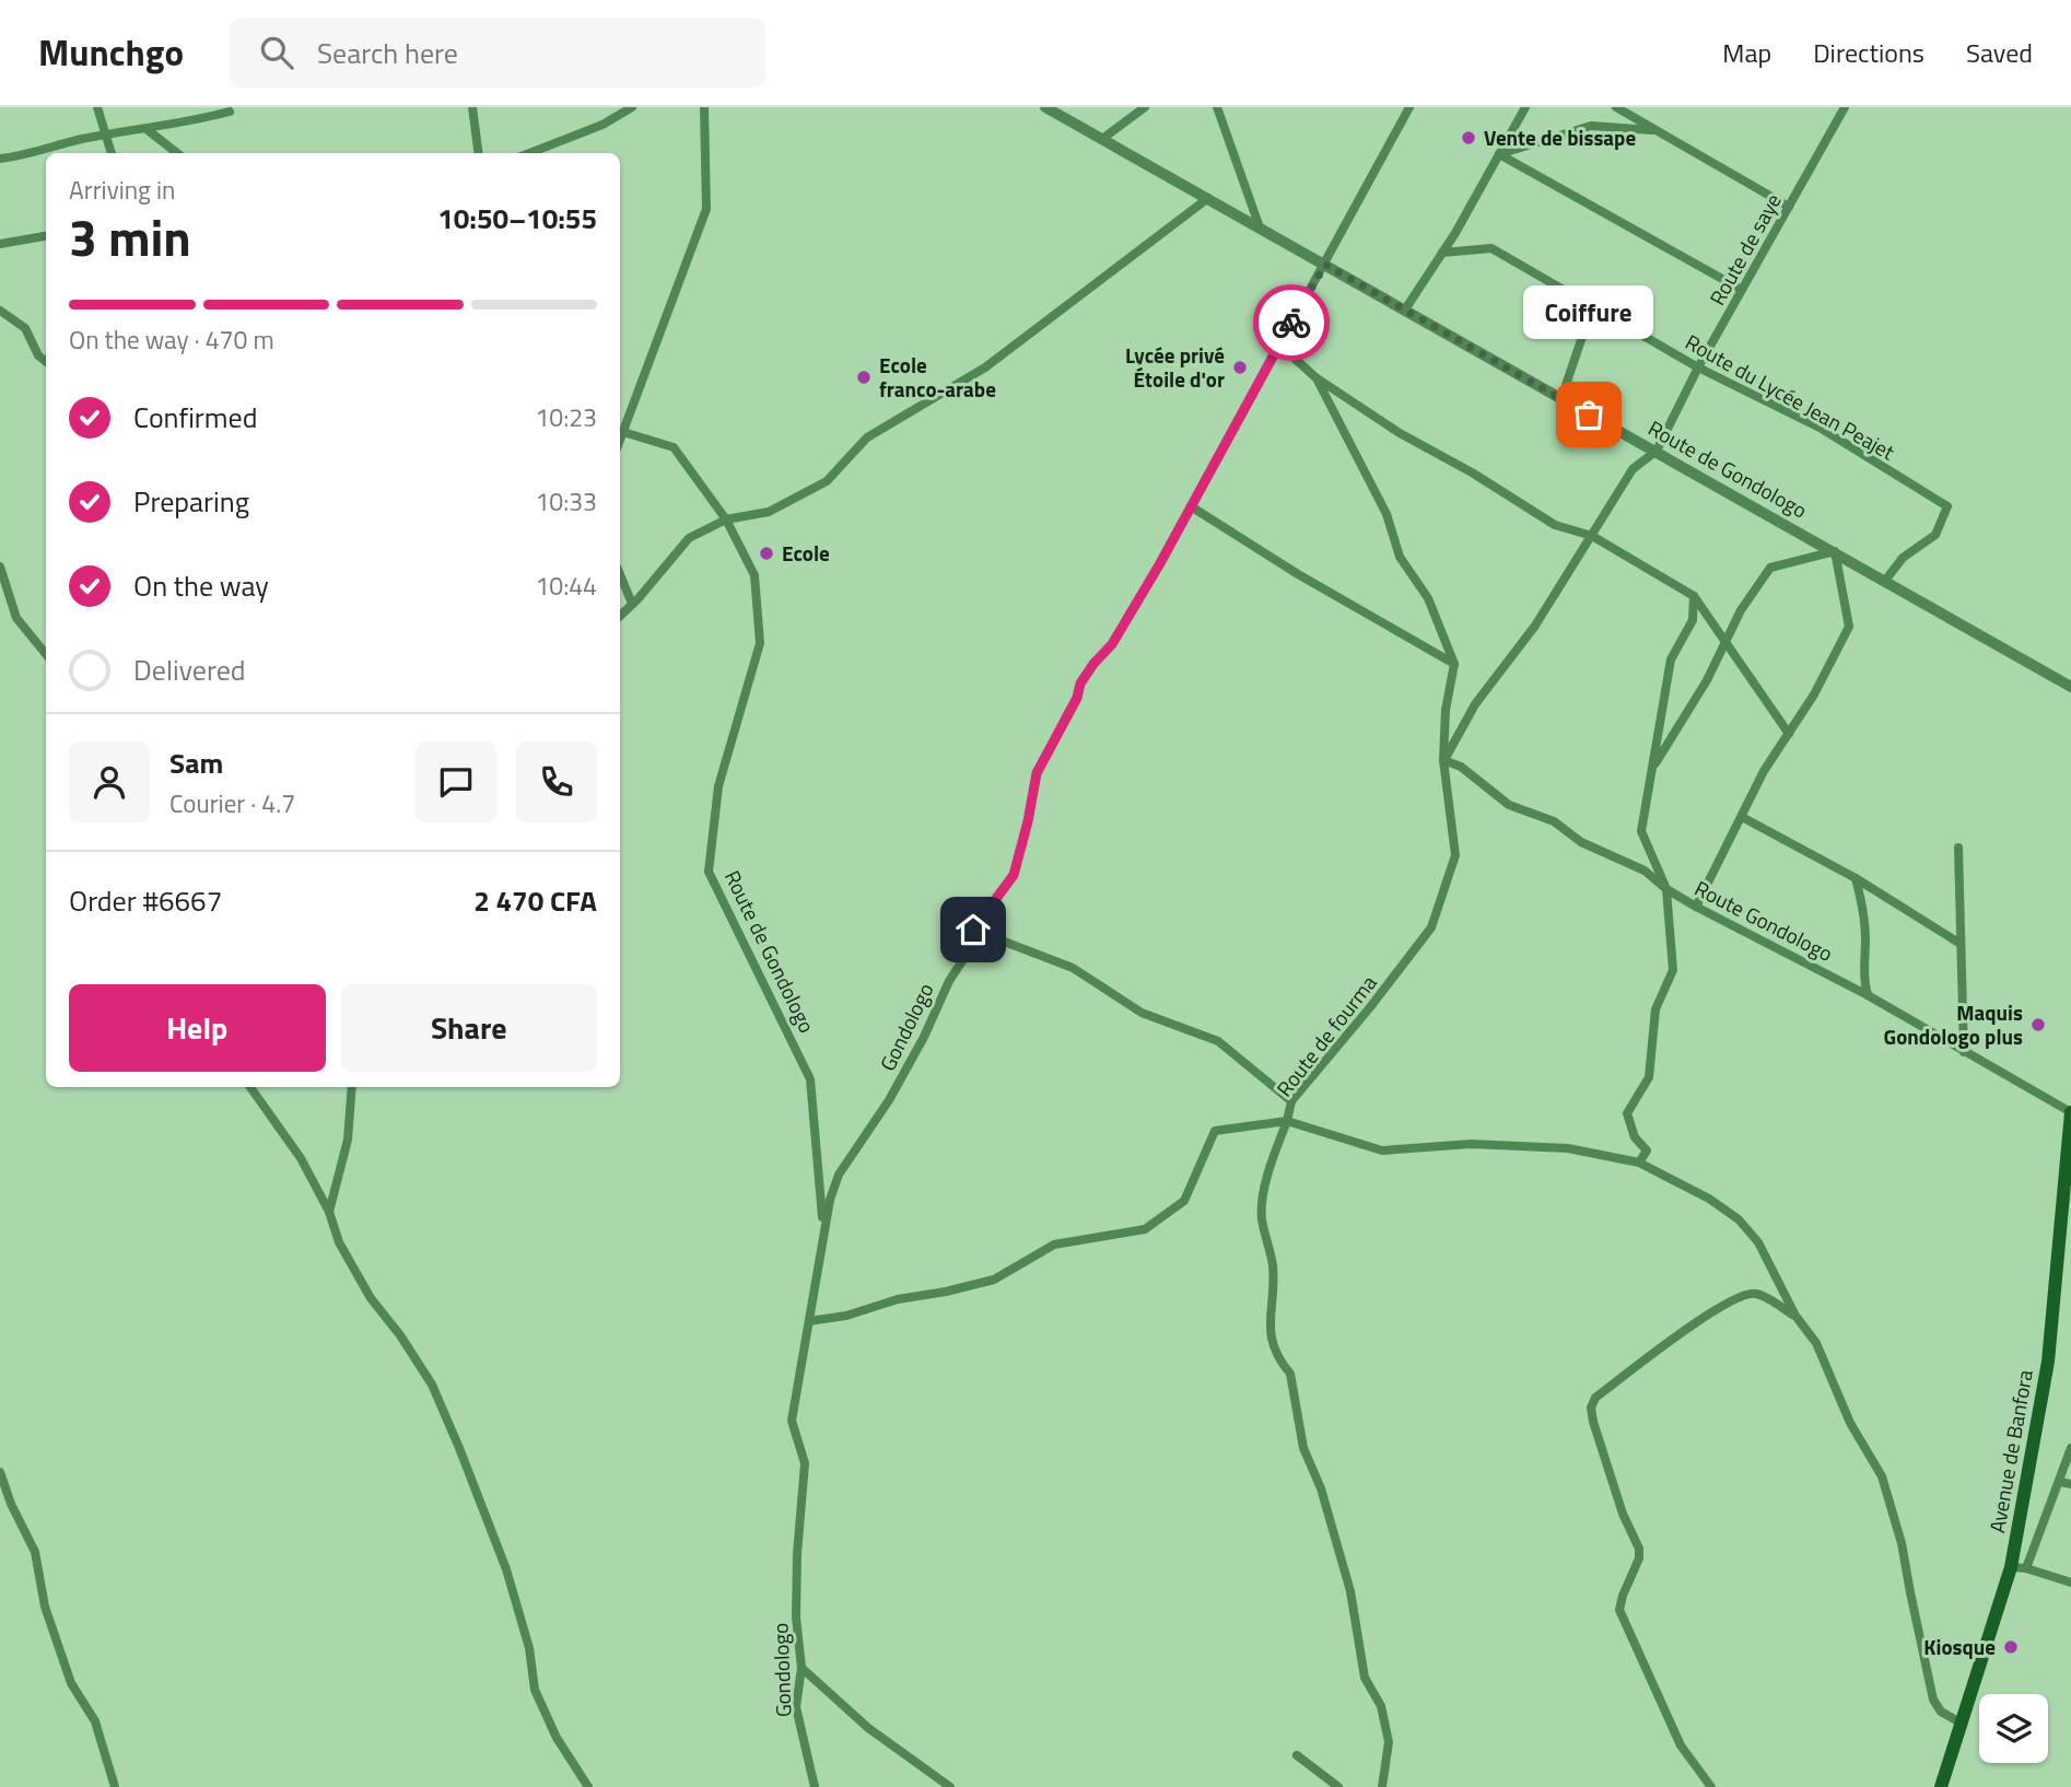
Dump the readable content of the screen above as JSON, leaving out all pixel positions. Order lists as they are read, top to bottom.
{
  "streets": {
    "main road": ["Avenue de Banfora"],
    "street": [
      "Route de saye",
      "Route du Lycée Jean Peajet",
      "Route de Gondologo",
      "Route Gondologo",
      "Gondologo",
      "Route de fourma"
    ]
  },
  "crossings": [
    ["Route de saye", "Route du Lycée Jean Peajet"],
    ["Route de saye", "Route de Gondologo"],
    ["Route du Lycée Jean Peajet", "Route de Gondologo"],
    ["Route de Gondologo", "Gondologo"],
    ["Route Gondologo", "Route de fourma"],
    ["Route Gondologo", "Avenue de Banfora"],
    ["Gondologo", "Route de fourma"]
  ],
  "places": [
    "Vente de bissape",
    "Lycée privé Étoile d'or",
    "Ecole franco-arabe",
    "Coiffure",
    "Ecole",
    "Maquis Gondologo plus",
    "Kiosque"
  ],
  "page": {
    "header": "Munchgo",
    "search": "Search here",
    "nav": ["Map", "Directions", "Saved"],
    "heading": ["3 min", "Arriving in", "10:50–10:55"],
    "panel": [
      "Sam",
      "Courier · 4.7",
      "Order #6667",
      "2 470 CFA"
    ],
    "bar": "On the way · 470 m",
    "bubble": "Coiffure",
    "list": [
      ["Confirmed", "10:23"],
      ["Preparing", "10:33"],
      ["On the way", "10:44"],
      "Delivered"
    ],
    "buttons": ["Help", "Share"]
  }
}
